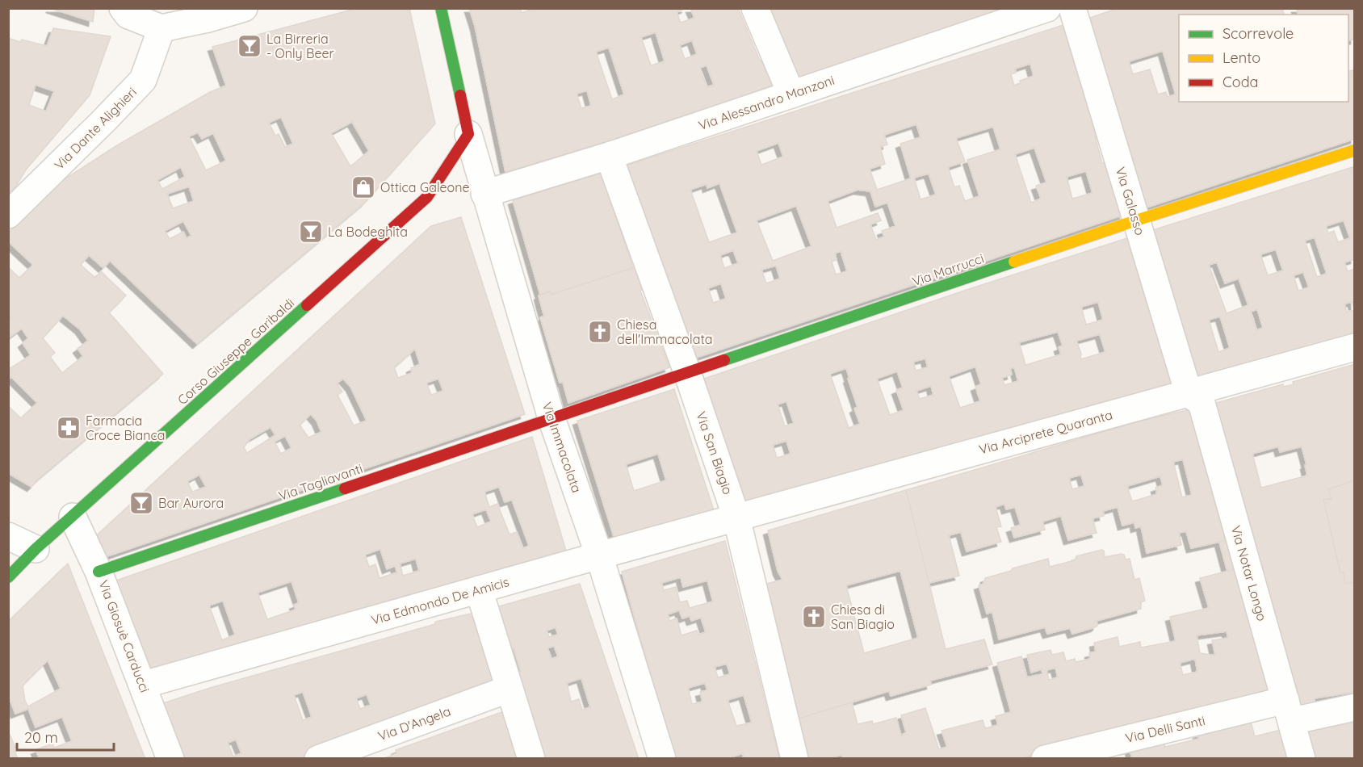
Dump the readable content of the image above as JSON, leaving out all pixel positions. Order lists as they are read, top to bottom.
{
  "streets": {
    "street": [
      "Via Alessandro Manzoni",
      "Via Dante Alighieri",
      "Via Galasso",
      "Via Marrucci",
      "Corso Giuseppe Garibaldi",
      "Via Arciprete Quaranta",
      "Via Immacolata",
      "Via San Biagio",
      "Via Tagliavanti",
      "Via Notar Longo",
      "Via Edmondo De Amicis",
      "Via Giosuè Carducci",
      "Via D'Angela",
      "Via Delli Santi"
    ]
  },
  "crossings": [
    ["Via Alessandro Manzoni", "Via Immacolata"],
    ["Via Alessandro Manzoni", "Via San Biagio"],
    ["Via Galasso", "Via Marrucci"],
    ["Via Galasso", "Via Arciprete Quaranta"],
    ["Via Galasso", "Via Notar Longo"],
    ["Via Marrucci", "Via Immacolata"],
    ["Via Marrucci", "Via San Biagio"],
    ["Via Marrucci", "Via Tagliavanti"],
    ["Corso Giuseppe Garibaldi", "Via Immacolata"],
    ["Corso Giuseppe Garibaldi", "Via Giosuè Carducci"],
    ["Via Arciprete Quaranta", "Via San Biagio"],
    ["Via Arciprete Quaranta", "Via Notar Longo"],
    ["Via Arciprete Quaranta", "Via Edmondo De Amicis"],
    ["Via Immacolata", "Via Tagliavanti"],
    ["Via Immacolata", "Via Edmondo De Amicis"],
    ["Via San Biagio", "Via Edmondo De Amicis"],
    ["Via Tagliavanti", "Via Giosuè Carducci"],
    ["Via Notar Longo", "Via Delli Santi"],
    ["Via Edmondo De Amicis", "Via Giosuè Carducci"]
  ],
  "places": {
    "bar": ["La Birreria - Only Beer", "La Bodeghita", "Bar Aurora"],
    "shop": ["Ottica Galeone"],
    "church": ["Chiesa dell'Immacolata", "Chiesa di San Biagio"],
    "pharmacy": ["Farmacia Croce Bianca"]
  },
  "legend": ["Scorrevole", "Lento", "Coda"],
  "scale_bar": "20 m"
}
